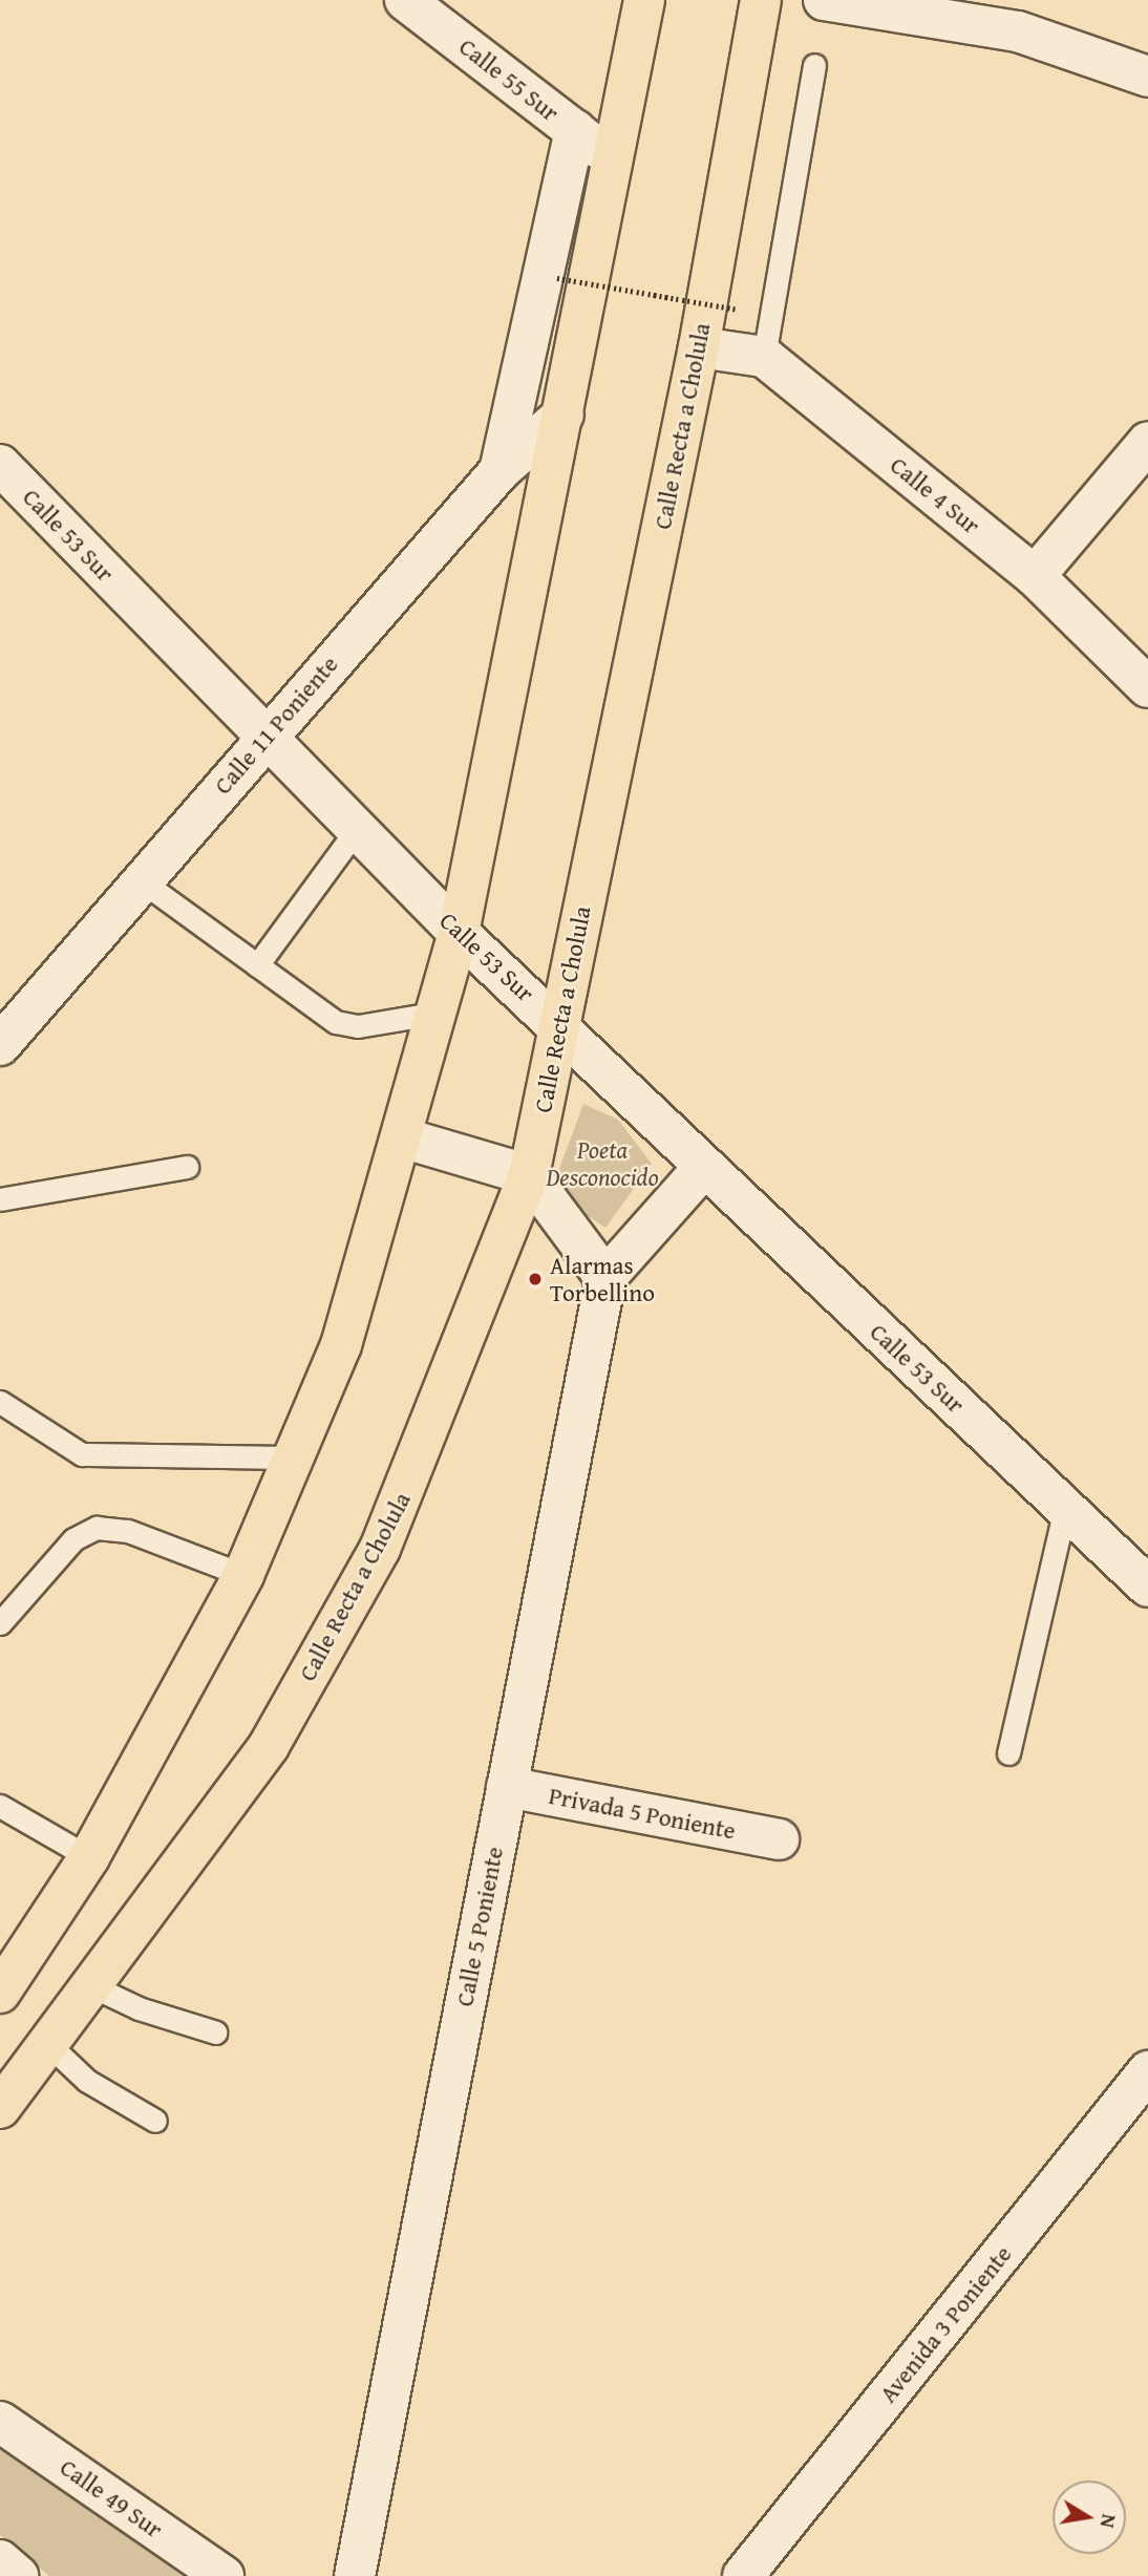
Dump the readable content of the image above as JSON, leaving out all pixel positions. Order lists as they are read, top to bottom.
{
  "streets": {
    "main road": ["Calle Recta a Cholula"],
    "street": [
      "Calle 55 Sur",
      "Calle 4 Sur",
      "Calle 53 Sur",
      "Calle 11 Poniente",
      "Privada 5 Poniente",
      "Calle 5 Poniente",
      "Avenida 3 Poniente",
      "Calle 49 Sur"
    ]
  },
  "crossings": [
    ["Calle Recta a Cholula", "Calle 53 Sur"],
    ["Calle 53 Sur", "Calle 11 Poniente"],
    ["Privada 5 Poniente", "Calle 5 Poniente"]
  ],
  "parks": ["Poeta Desconocido"],
  "places": ["Alarmas Torbellino"],
  "north": "right"
}
